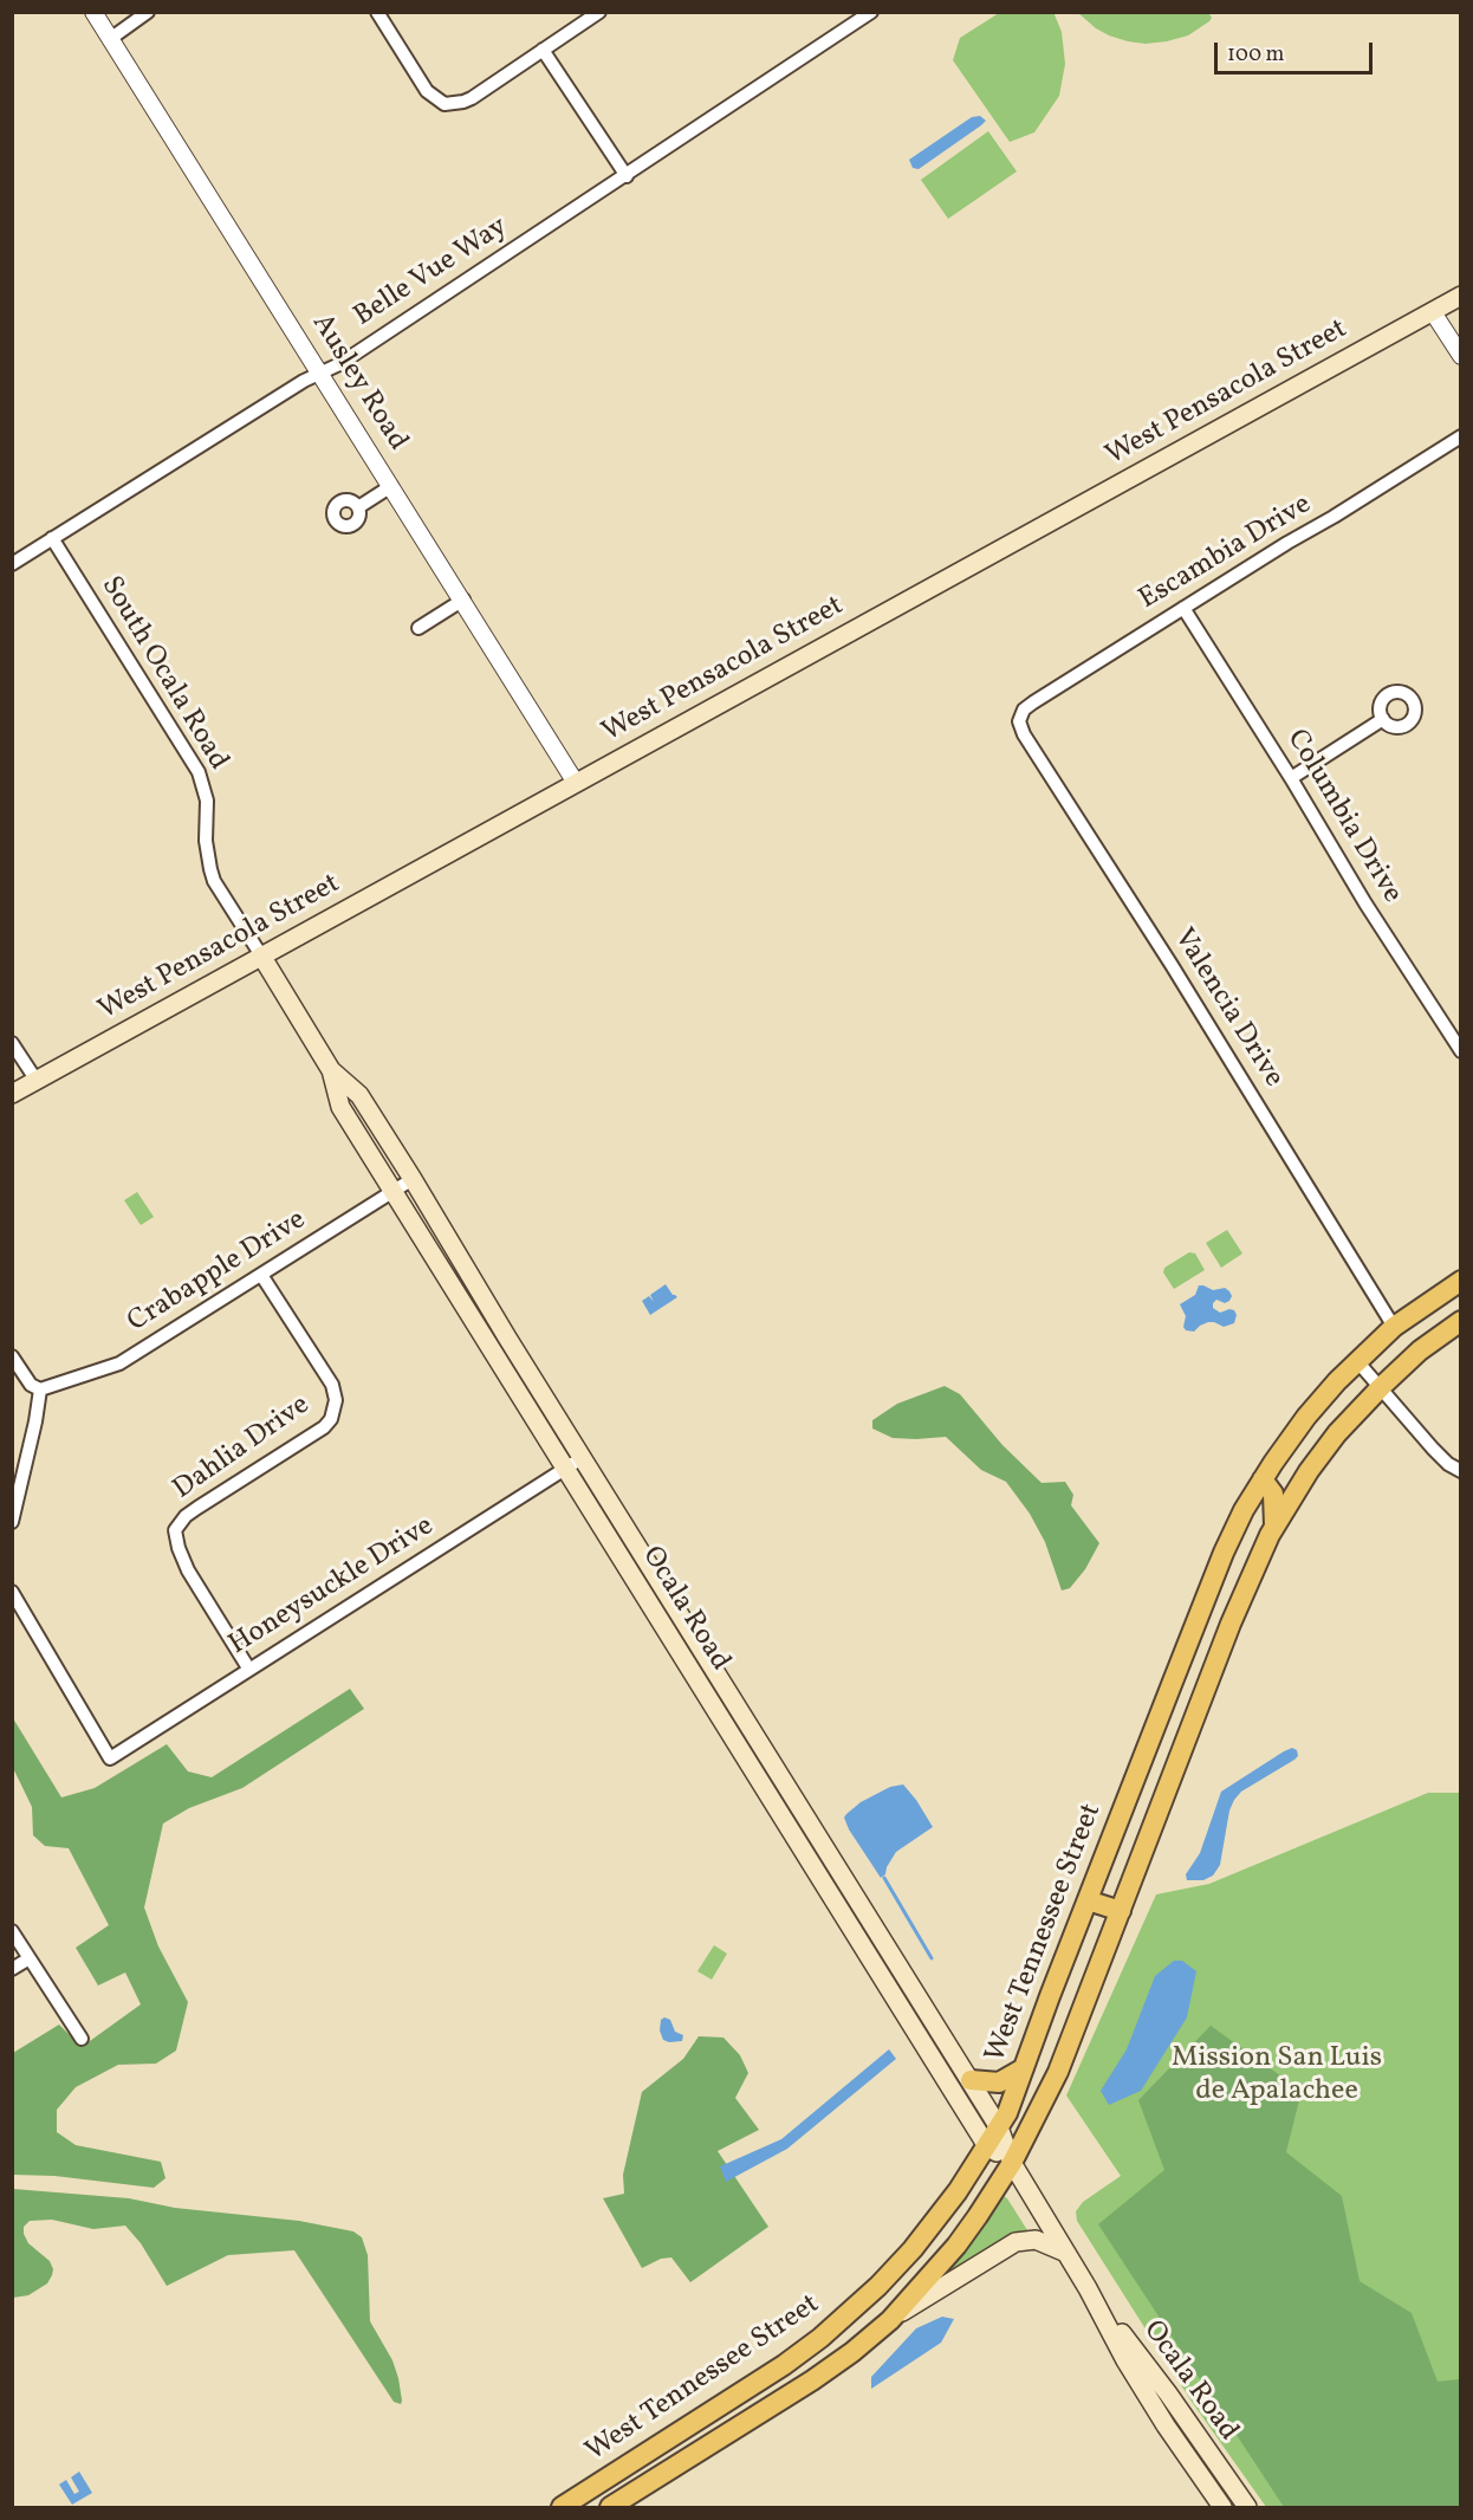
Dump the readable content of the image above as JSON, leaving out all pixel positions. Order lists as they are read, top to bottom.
{
  "streets": {
    "main road": ["West Pensacola Street", "Ocala Road", "West Tennessee Street"],
    "street": [
      "Belle Vue Way",
      "Ausley Road",
      "Escambia Drive",
      "South Ocala Road",
      "Columbia Drive",
      "Valencia Drive",
      "Crabapple Drive",
      "Dahlia Drive",
      "Honeysuckle Drive"
    ]
  },
  "crossings": [
    ["Belle Vue Way", "Ausley Road"],
    ["Belle Vue Way", "South Ocala Road"],
    ["Ausley Road", "West Pensacola Street"],
    ["West Pensacola Street", "South Ocala Road"],
    ["West Pensacola Street", "Ocala Road"],
    ["Escambia Drive", "Columbia Drive"],
    ["Escambia Drive", "Valencia Drive"],
    ["South Ocala Road", "Ocala Road"],
    ["Valencia Drive", "West Tennessee Street"],
    ["Crabapple Drive", "Dahlia Drive"],
    ["Crabapple Drive", "Ocala Road"],
    ["Dahlia Drive", "Honeysuckle Drive"],
    ["Honeysuckle Drive", "Ocala Road"],
    ["Ocala Road", "West Tennessee Street"]
  ],
  "parks": ["Mission San Luis de Apalachee"],
  "scale_bar": "100 m"
}
